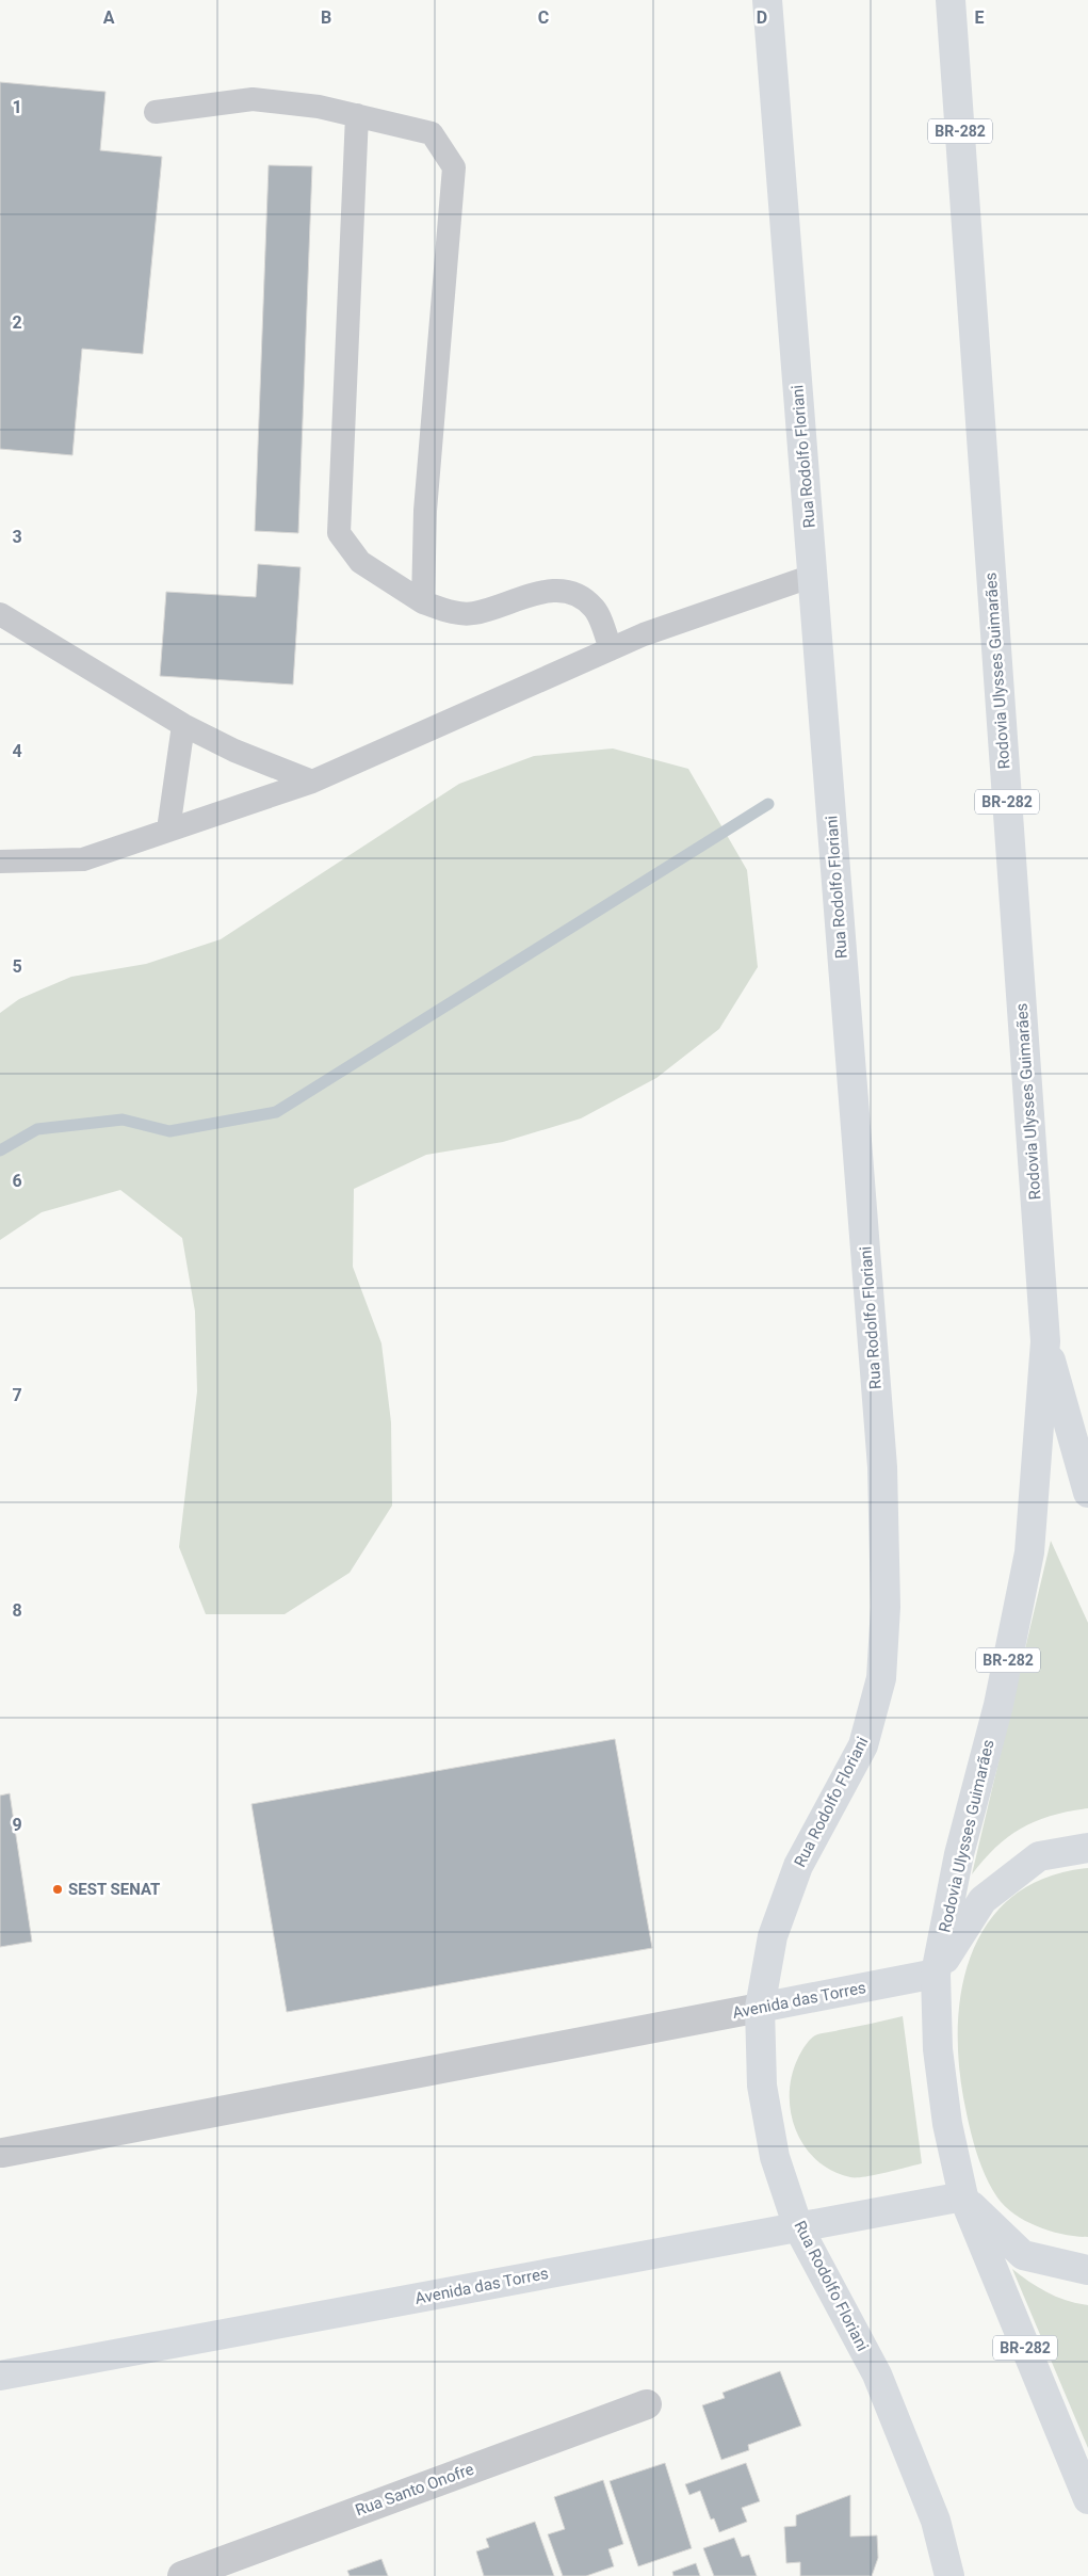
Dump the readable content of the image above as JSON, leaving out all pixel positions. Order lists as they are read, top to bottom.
{
  "streets": {
    "main road": [
      "BR-282",
      "Rua Rodolfo Floriani",
      "Rodovia Ulysses Guimarães",
      "Avenida das Torres"
    ],
    "street": ["Rua Santo Onofre"]
  },
  "crossings": [
    ["Rua Rodolfo Floriani", "Avenida das Torres"],
    ["Rodovia Ulysses Guimarães", "Avenida das Torres"]
  ],
  "places": ["SEST SENAT"],
  "grid": {
    "columns": [
      "A",
      "B",
      "C",
      "D",
      "E"
    ],
    "rows": [
      "1",
      "2",
      "3",
      "4",
      "5",
      "6",
      "7",
      "8",
      "9"
    ]
  }
}
